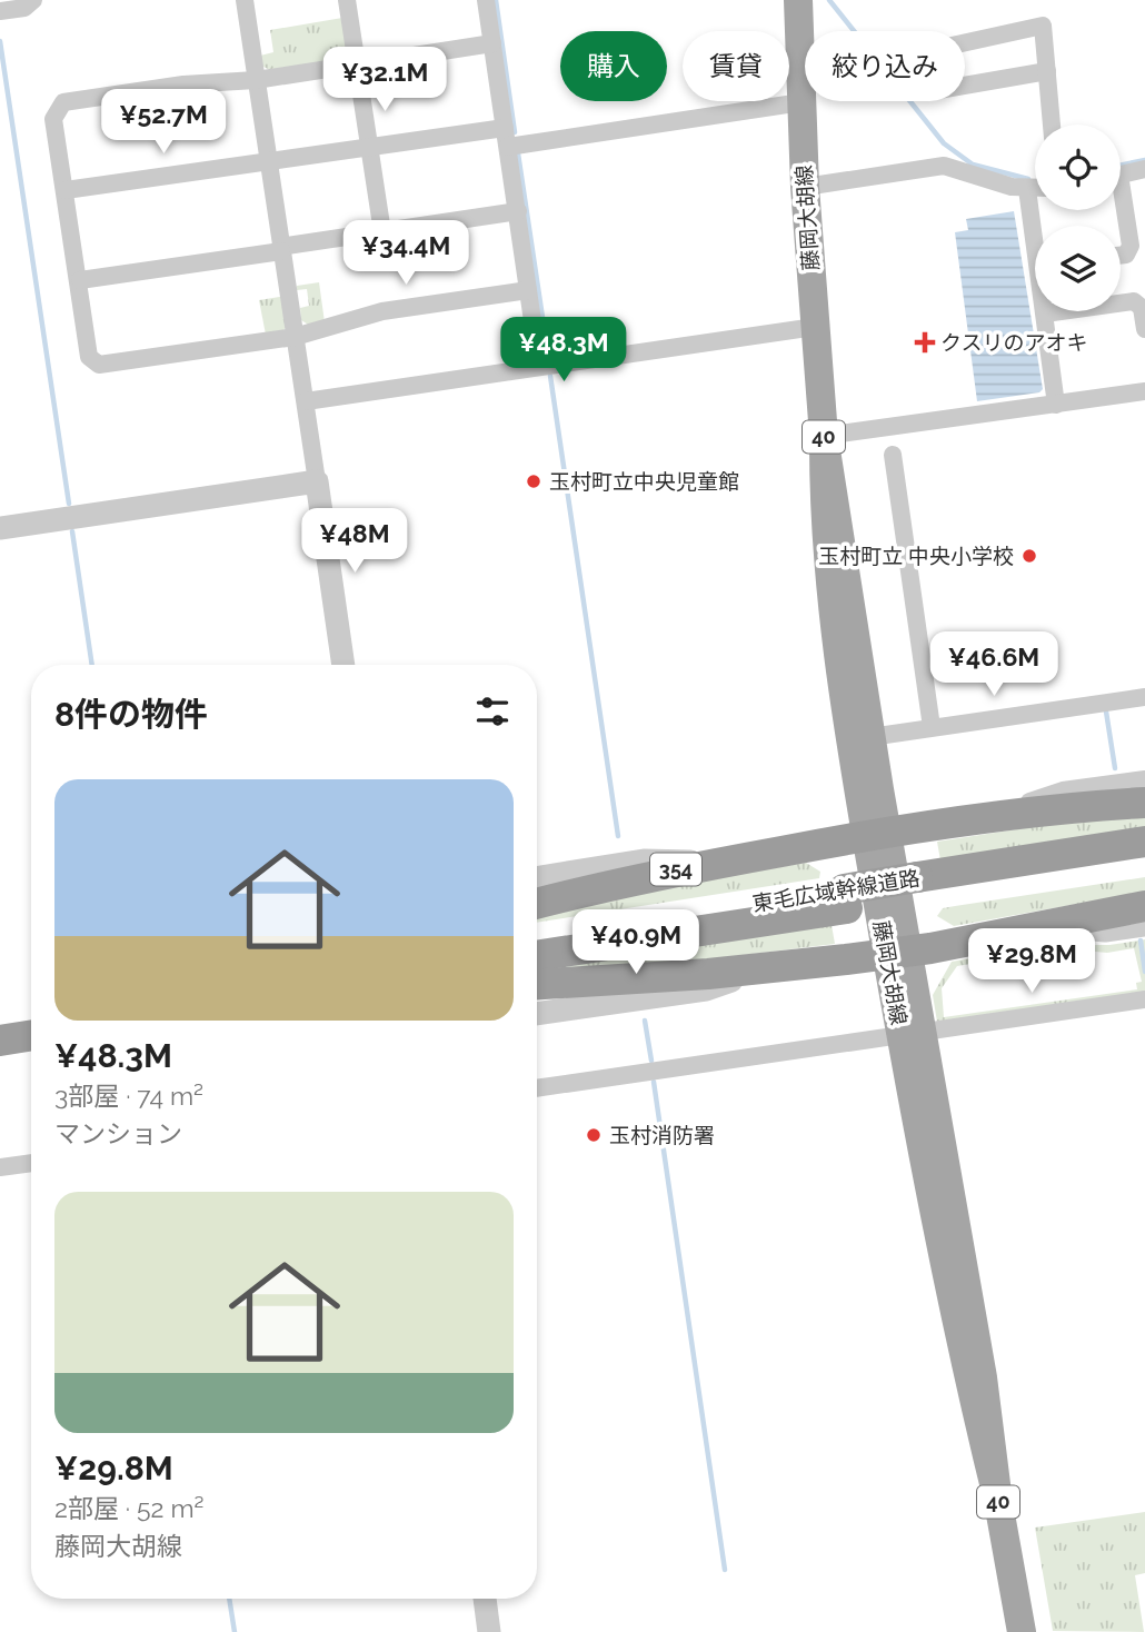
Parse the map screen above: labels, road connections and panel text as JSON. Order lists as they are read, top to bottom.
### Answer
{
  "streets": {
    "highway": ["354", "東毛広域幹線道路"],
    "main road": ["藤岡大胡線", "40"]
  },
  "crossings": [
    ["藤岡大胡線", "354"]
  ],
  "places": {
    "health": ["クスリのアオキ"],
    "other": ["玉村町立中央児童館", "玉村町立 中央小学校", "玉村消防署"]
  },
  "page": {
    "chip": ["購入", "賃貸", "絞り込み"],
    "price": [
      "¥32.1M",
      "¥52.7M",
      "¥34.4M",
      "¥48.3M",
      "¥48M",
      "¥46.6M",
      "¥40.9M",
      "¥29.8M"
    ],
    "heading": "8件の物件",
    "list": [
      {
        "name": "¥48.3M",
        "note": "3部屋 · 74 m² · マンション"
      },
      {
        "name": "¥29.8M",
        "note": "2部屋 · 52 m² · 藤岡大胡線"
      }
    ]
  }
}
